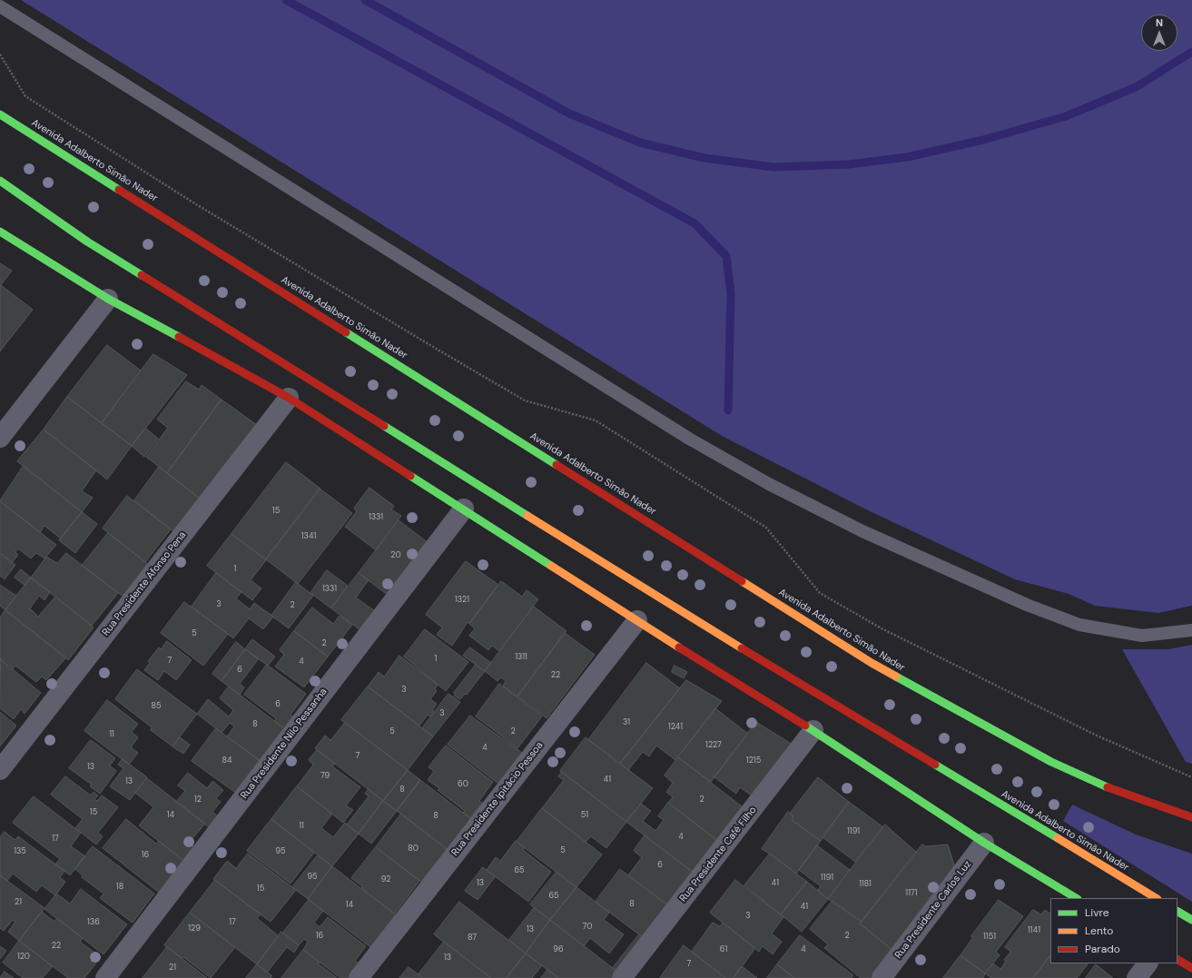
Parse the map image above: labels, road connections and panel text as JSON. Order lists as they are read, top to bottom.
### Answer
{
  "streets": {
    "main road": ["Avenida Adalberto Simão Nader"],
    "street": [
      "Rua Presidente Afonso Pena",
      "Rua Presidente Nilo Pessanha",
      "Rua Presidente Ipitácio Pessoa",
      "Rua Presidente Café Filho",
      "Rua Presidente Carlos Luz"
    ]
  },
  "house_numbers": [
    "15",
    "1331",
    "1341",
    "20",
    "1",
    "1331",
    "1321",
    "3",
    "2",
    "5",
    "2",
    "1311",
    "1",
    "7",
    "4",
    "6",
    "22",
    "3",
    "6",
    "85",
    "3",
    "31",
    "8",
    "1241",
    "5",
    "2",
    "11",
    "1227",
    "4",
    "7",
    "84",
    "1215",
    "13",
    "79",
    "41",
    "13",
    "60",
    "8",
    "12",
    "2",
    "15",
    "14",
    "51",
    "8",
    "11",
    "1191",
    "4",
    "17",
    "80",
    "5",
    "135",
    "95",
    "16",
    "6",
    "65",
    "95",
    "1191",
    "92",
    "13",
    "41",
    "1181",
    "18",
    "15",
    "1171",
    "65",
    "21",
    "8",
    "14",
    "41",
    "3",
    "136",
    "17",
    "70",
    "129",
    "13",
    "1141",
    "16",
    "2",
    "1151",
    "87",
    "22",
    "96",
    "61",
    "4",
    "120",
    "13",
    "7",
    "21"
  ],
  "legend": ["Livre", "Lento", "Parado"],
  "north": "top"
}
